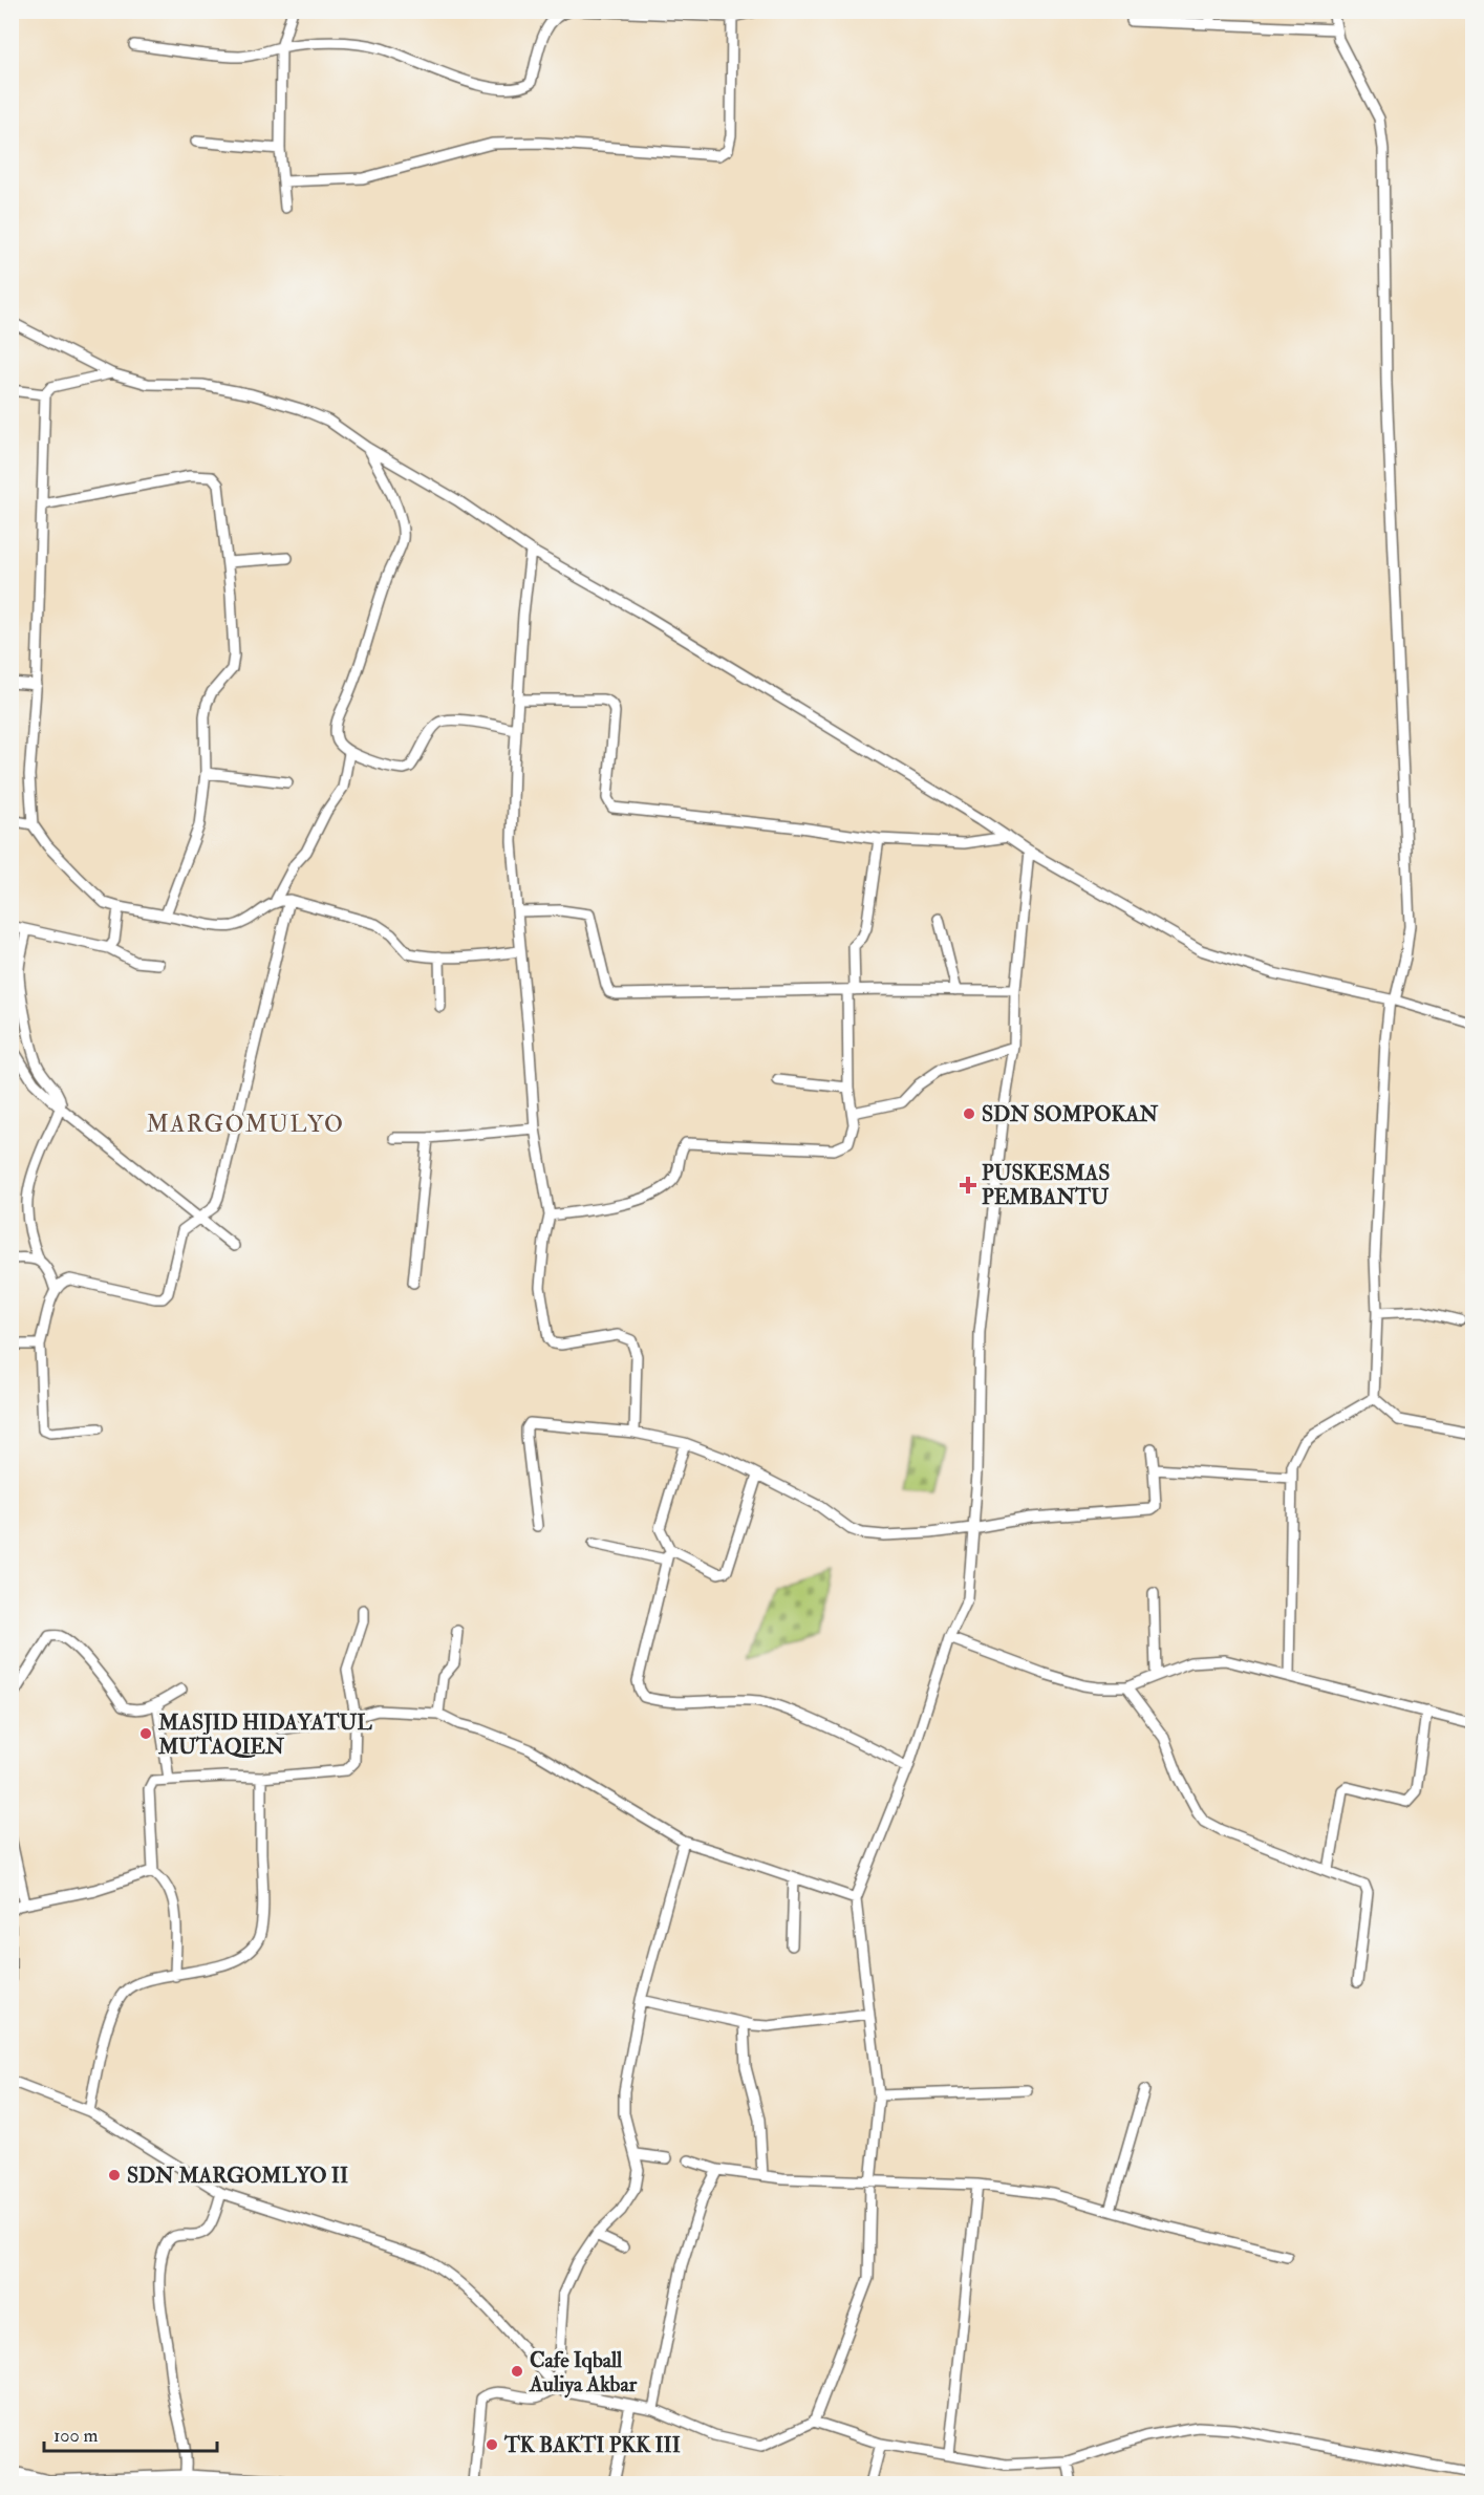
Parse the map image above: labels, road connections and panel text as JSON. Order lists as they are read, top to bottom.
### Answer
{
  "districts": ["MARGOMULYO"],
  "places": {
    "other": [
      "SDN SOMPOKAN",
      "MASJID HIDAYATUL MUTAQIEN",
      "SDN MARGOMLYO II",
      "Cafe Iqball Auliya Akbar",
      "TK BAKTI PKK III"
    ],
    "health": ["PUSKESMAS PEMBANTU"]
  },
  "scale_bar": "100 m"
}
